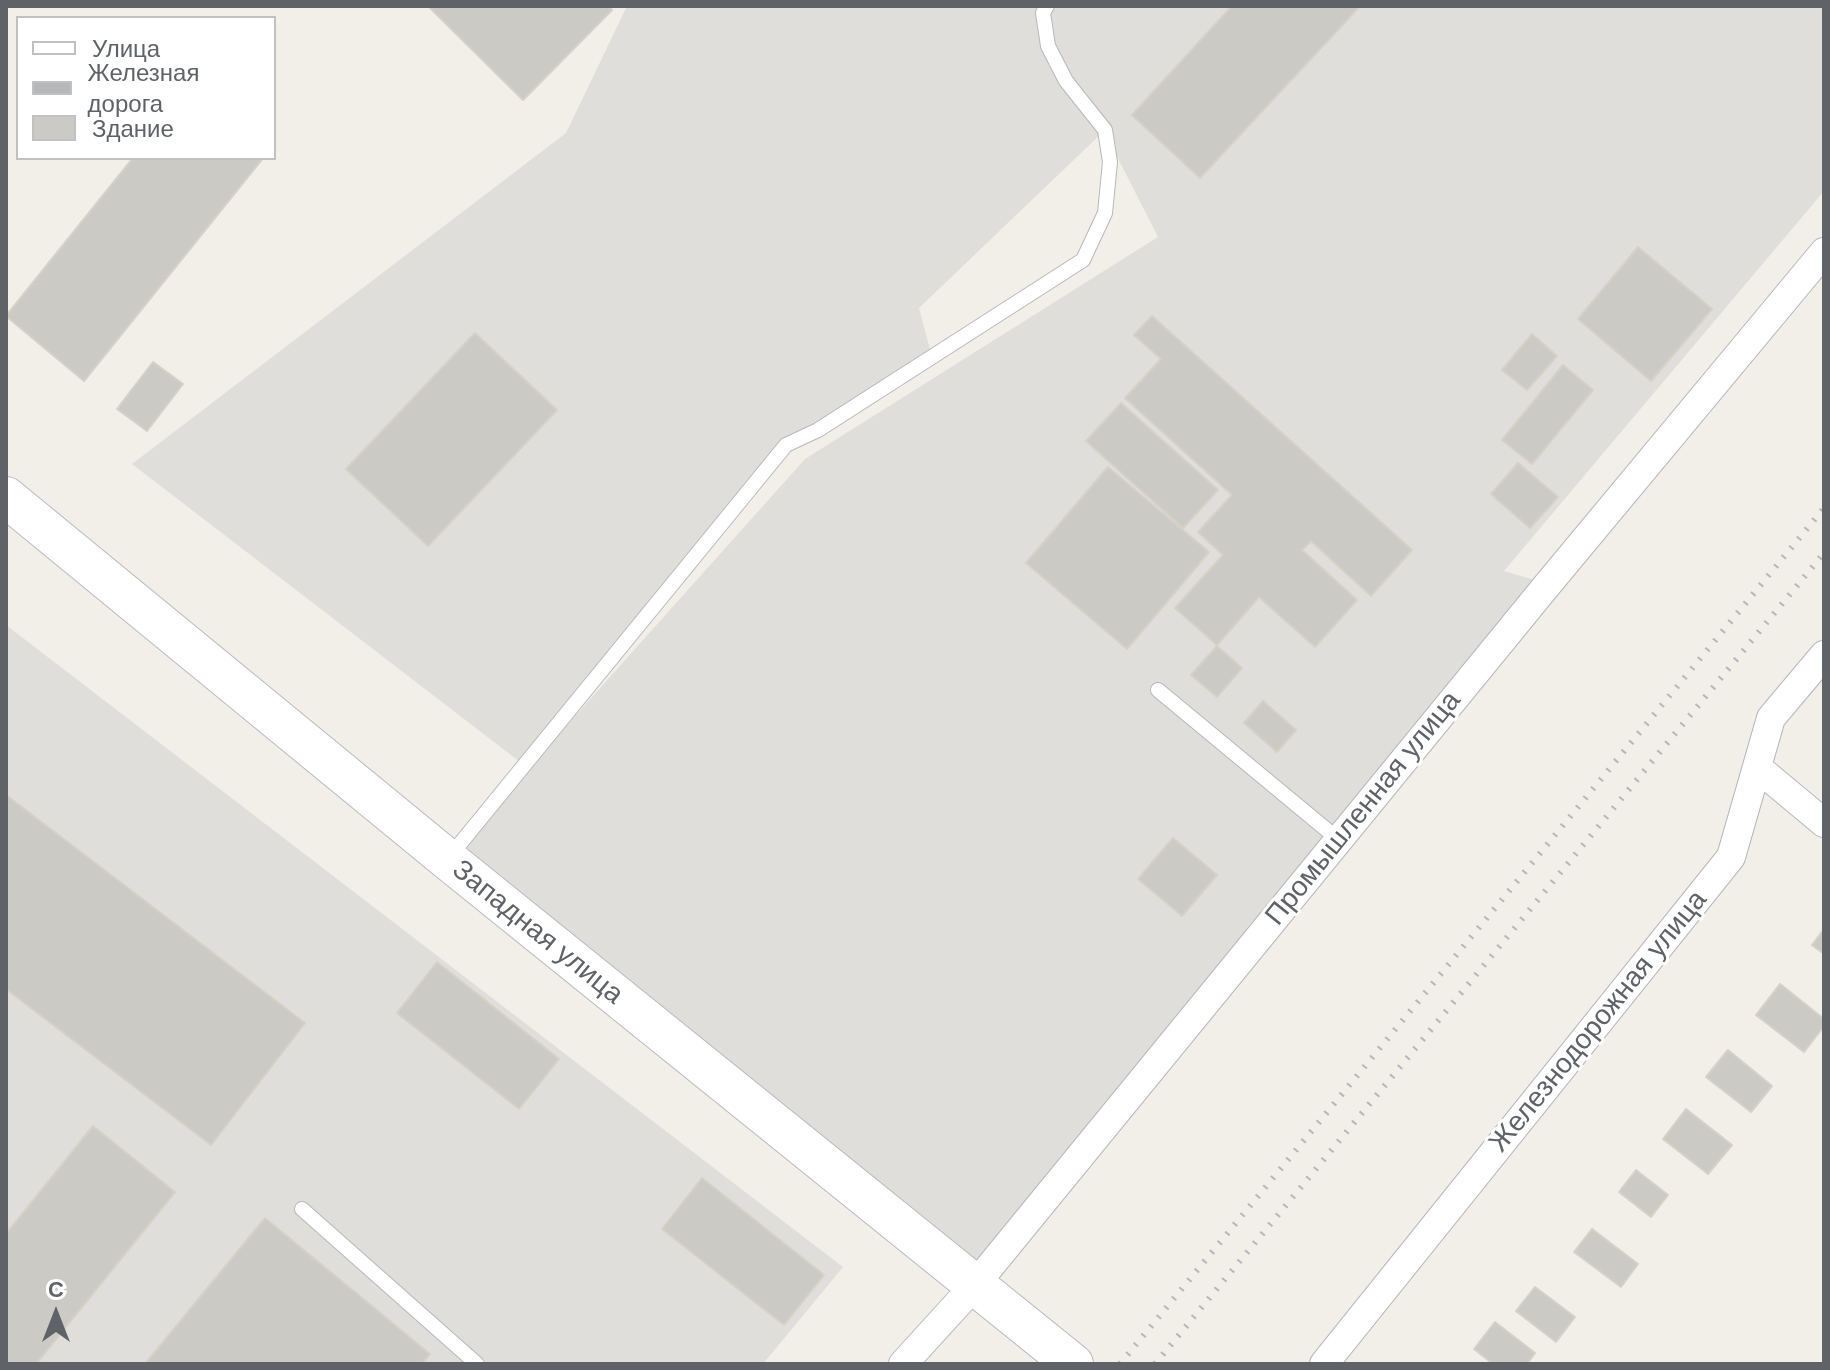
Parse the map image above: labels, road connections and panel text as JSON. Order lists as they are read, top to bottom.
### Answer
{
  "streets": {
    "main road": ["Западная улица"],
    "street": ["Промышленная улица", "Железнодорожная улица"]
  },
  "crossings": [
    ["Промышленная улица", "Западная улица"]
  ],
  "legend": ["Улица", "Железная дорога", "Здание"],
  "north": "top"
}
